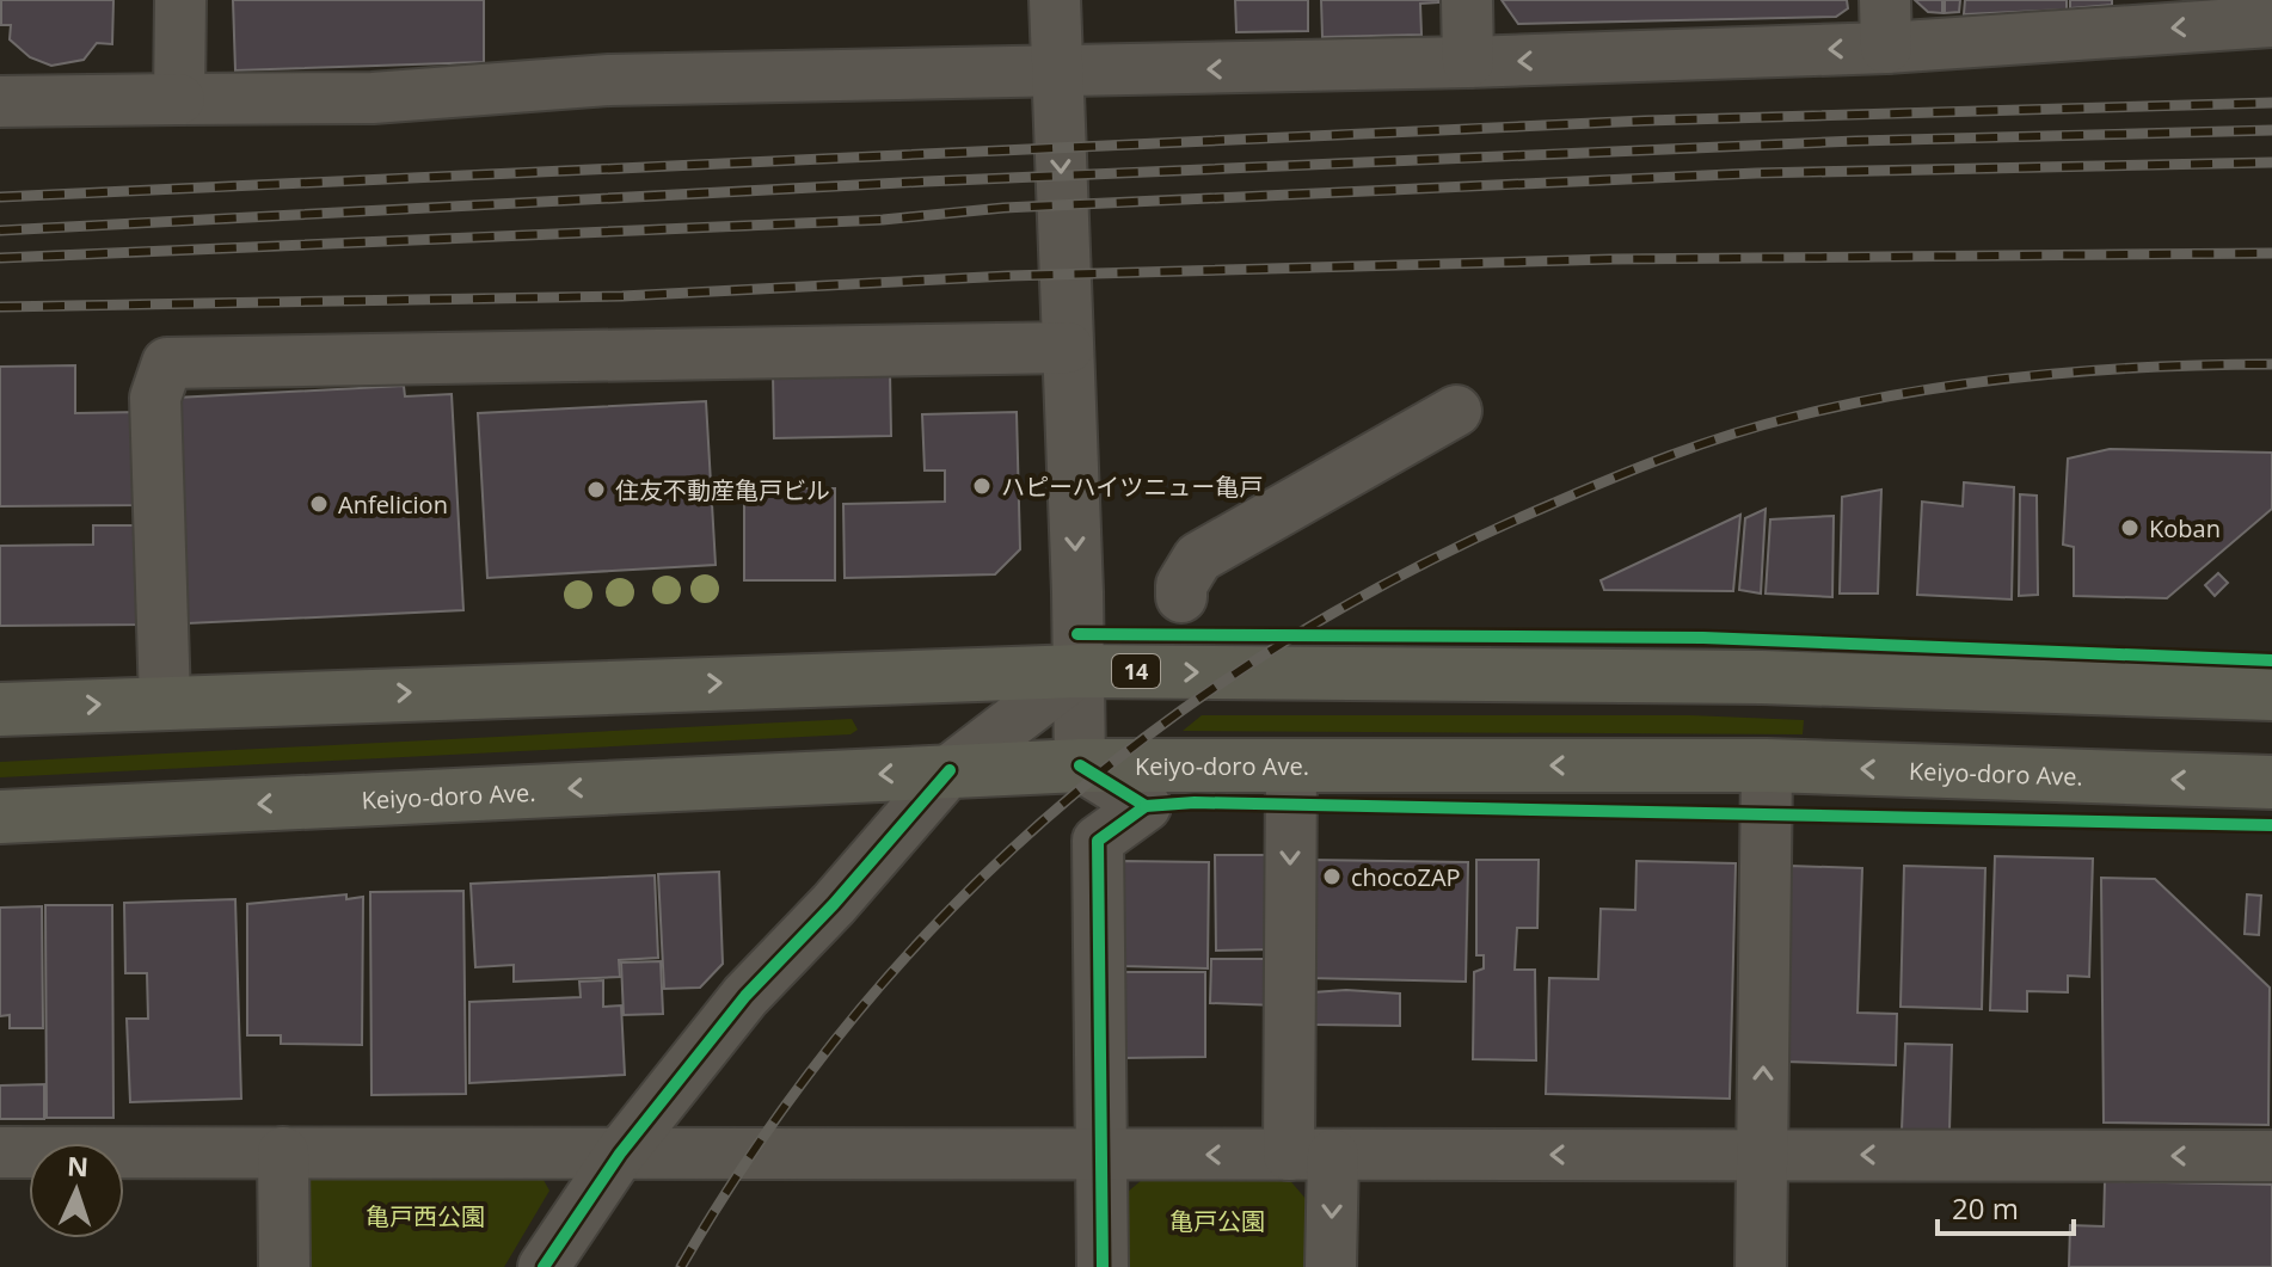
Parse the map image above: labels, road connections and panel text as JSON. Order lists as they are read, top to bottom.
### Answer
{
  "streets": {
    "highway": ["14", "Keiyo-doro Ave."]
  },
  "parks": ["亀戸西公園", "亀戸公園"],
  "places": [
    "ハピーハイツニュー亀戸",
    "住友不動産亀戸ビル",
    "Anfelicion",
    "Koban",
    "chocoZAP"
  ],
  "scale_bar": "20 m",
  "north": "top"
}
